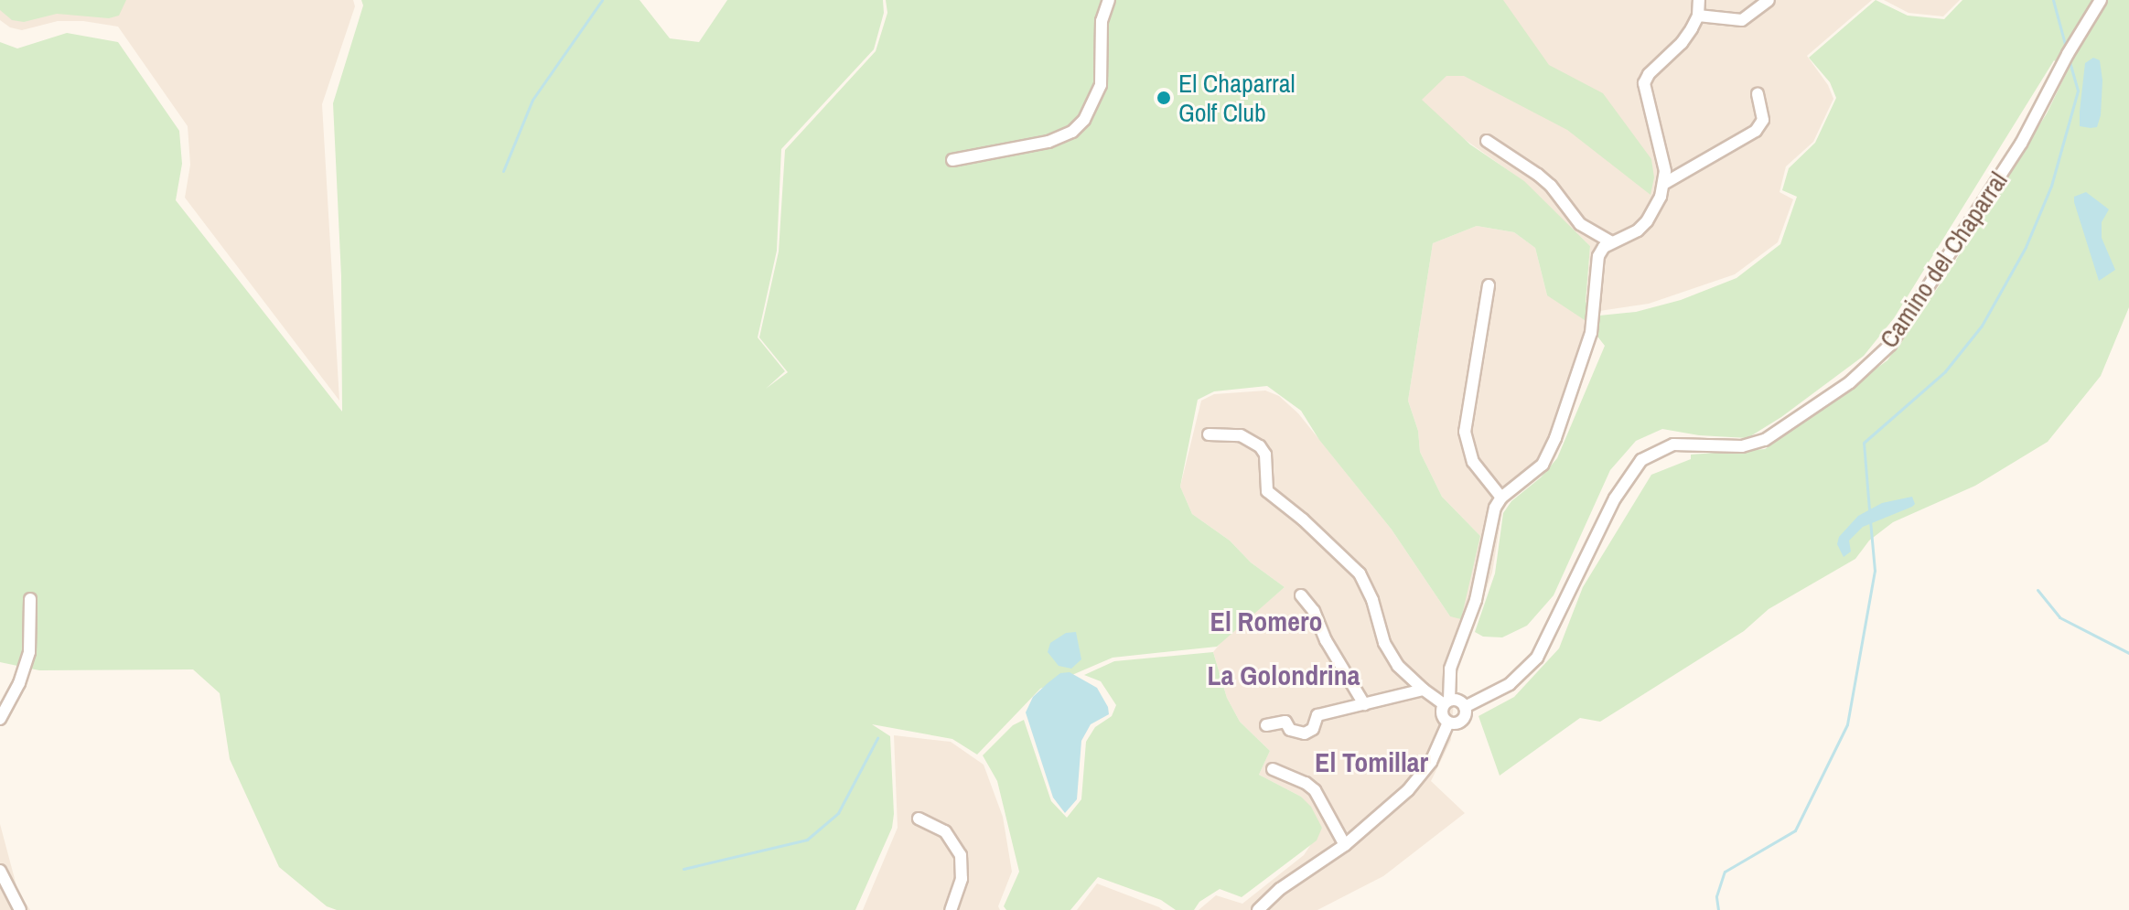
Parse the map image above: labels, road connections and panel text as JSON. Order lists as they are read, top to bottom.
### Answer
{
  "streets": {
    "street": ["Camino del Chaparral"]
  },
  "districts": ["El Romero", "La Golondrina", "El Tomillar"],
  "places": ["El Chaparral Golf Club"]
}
